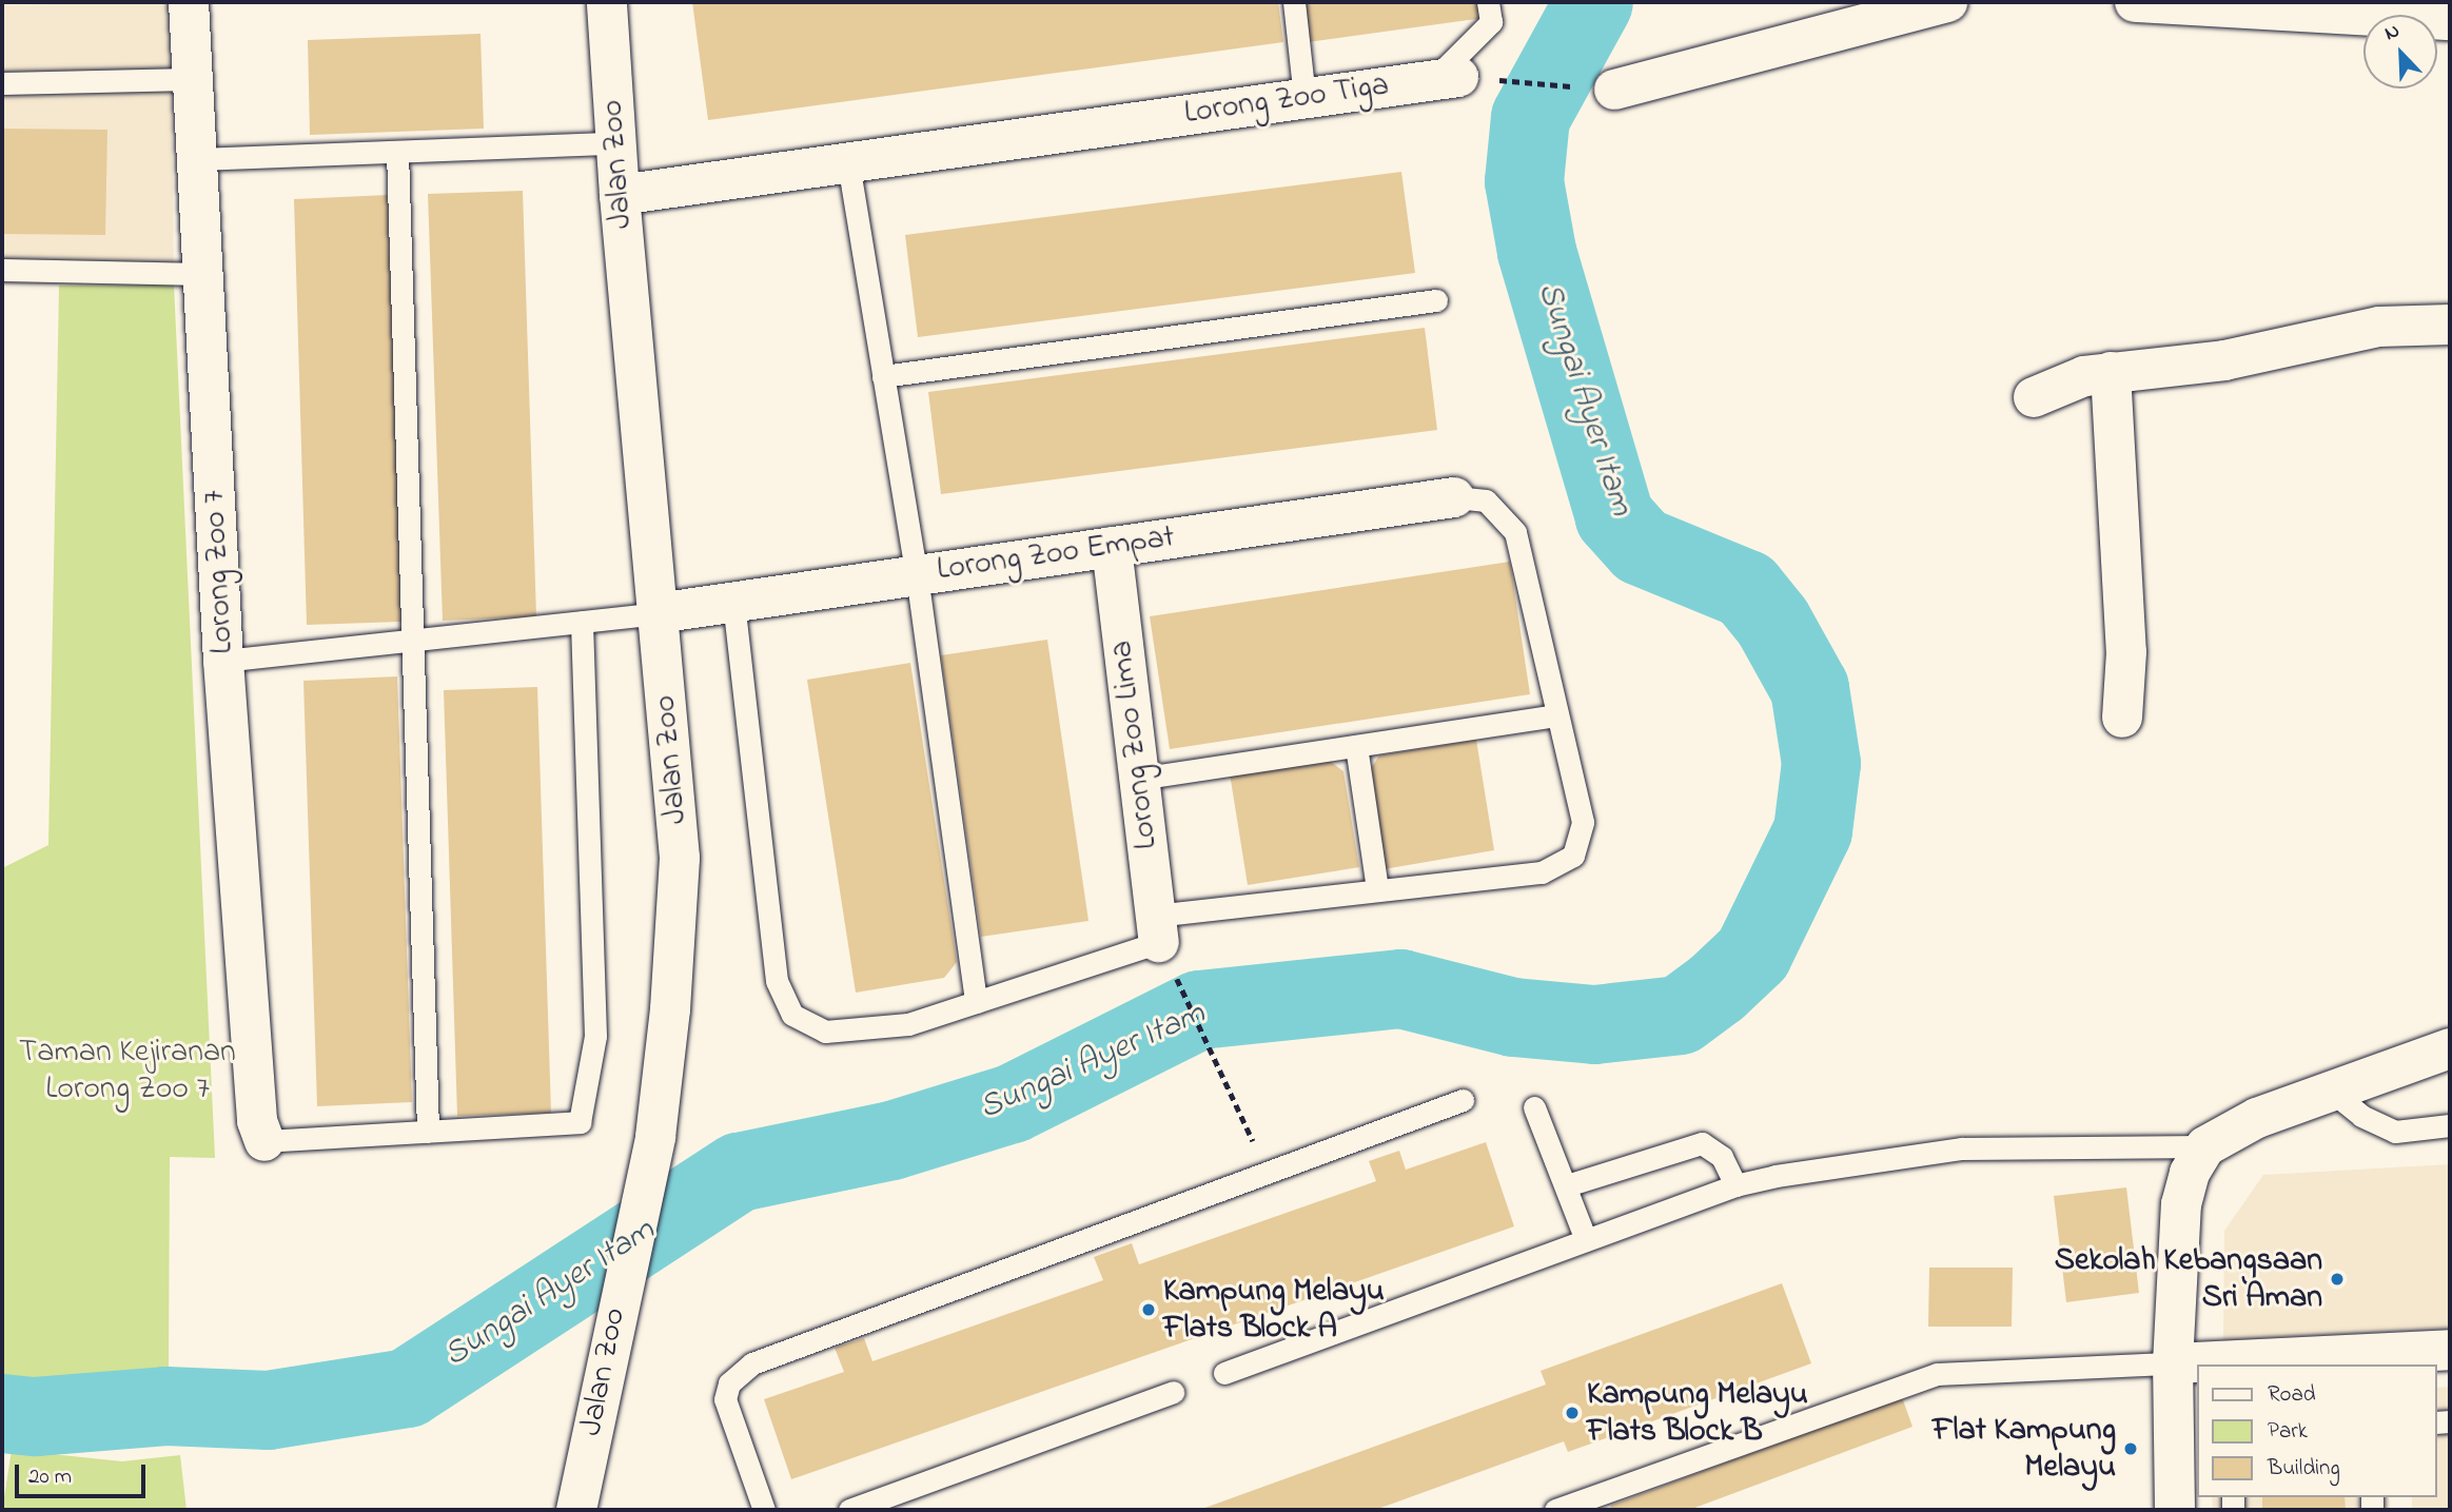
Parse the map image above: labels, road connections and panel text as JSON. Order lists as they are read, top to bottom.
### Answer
{
  "streets": {
    "street": [
      "Lorong Zoo Tiga",
      "Jalan Zoo",
      "Lorong Zoo Empat",
      "Lorong Zoo 7",
      "Lorong Zoo Lima"
    ]
  },
  "crossings": [
    ["Lorong Zoo Tiga", "Jalan Zoo"],
    ["Jalan Zoo", "Lorong Zoo Empat"],
    ["Lorong Zoo Empat", "Lorong Zoo Lima"]
  ],
  "water": ["Sungai Ayer Itam"],
  "parks": ["Taman Kejiranan Lorong Zoo 7"],
  "places": [
    "Sekolah Kebangsaan Sri Aman",
    "Kampung Melayu Flats Block A",
    "Kampung Melayu Flats Block B",
    "Flat Kampung Melayu"
  ],
  "legend": ["Road", "Park", "Building"],
  "scale_bar": "20 m",
  "north": "top left"
}
